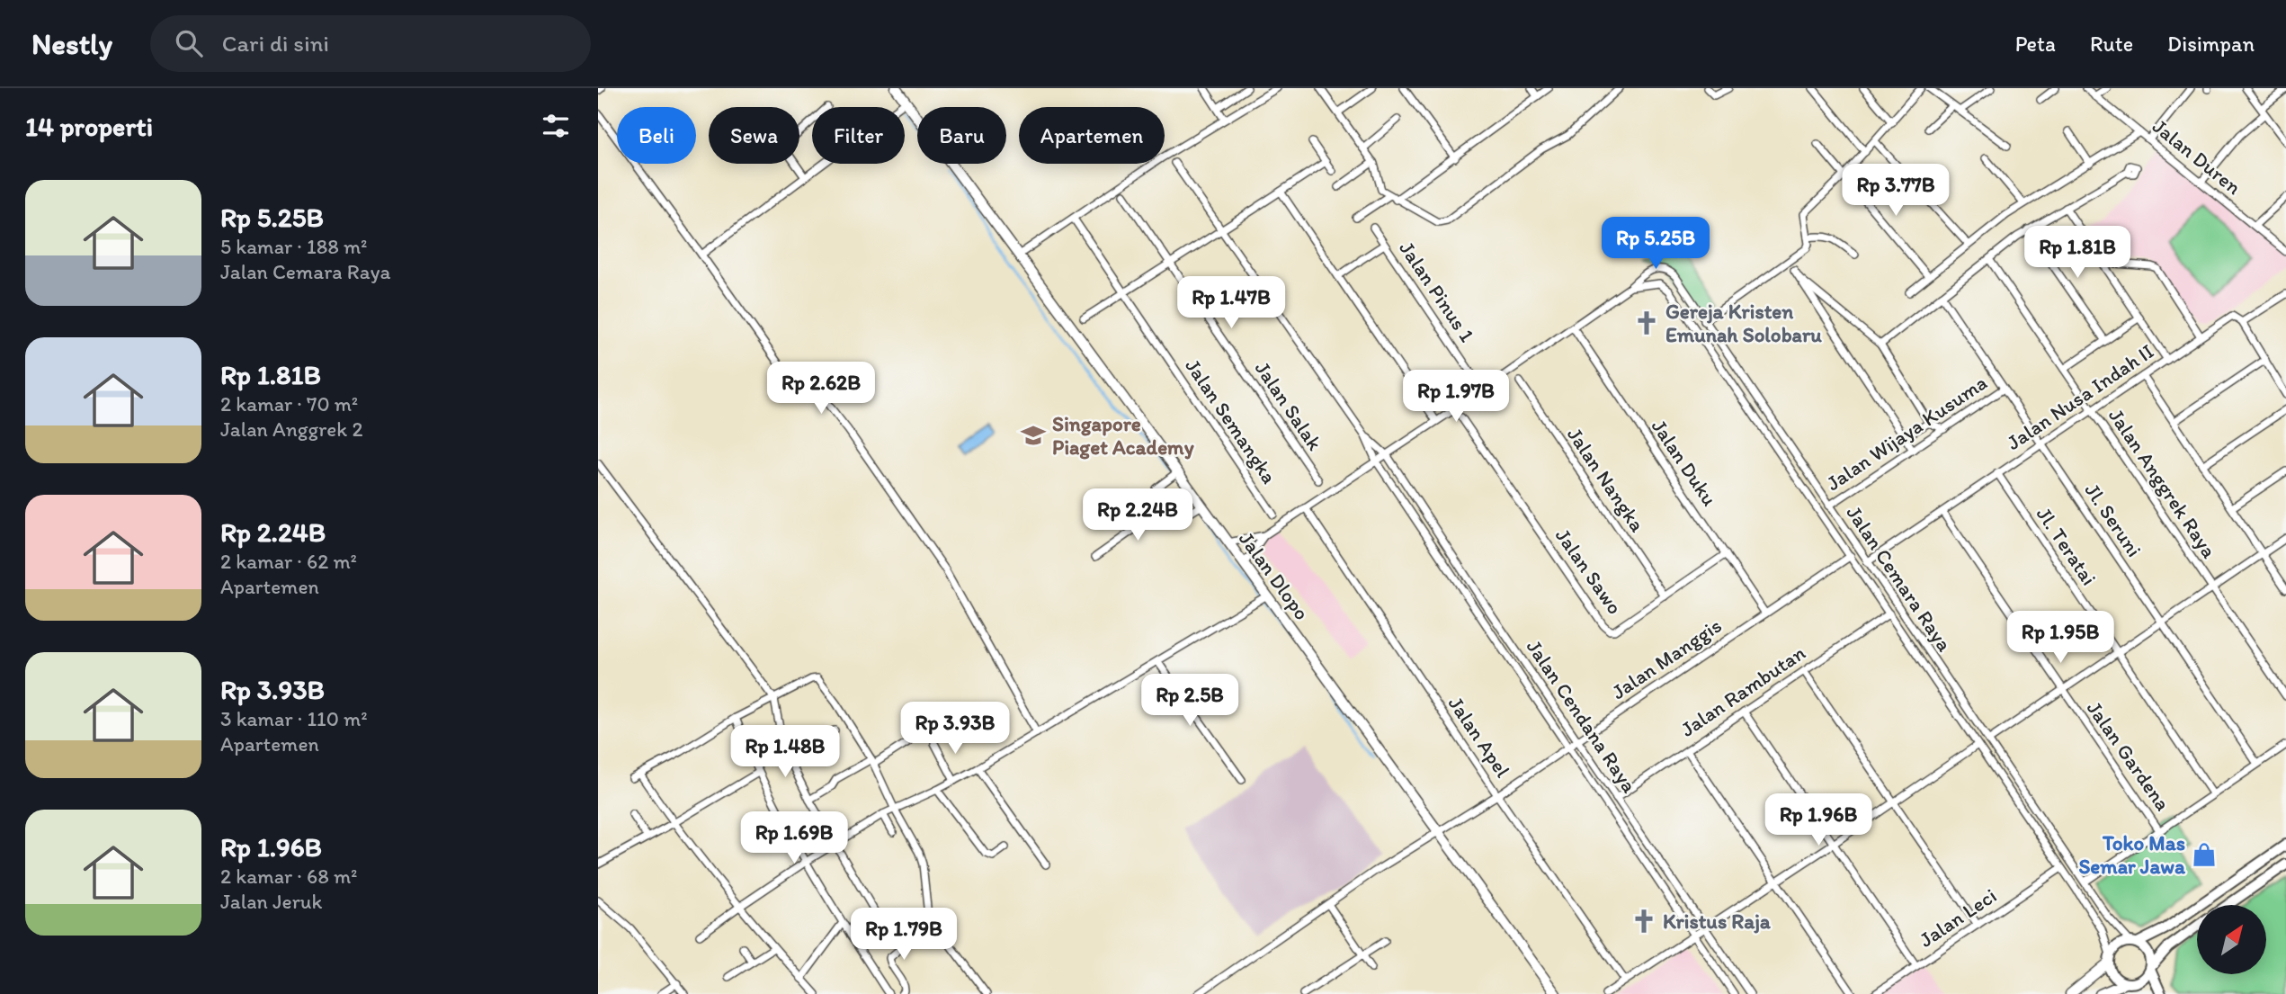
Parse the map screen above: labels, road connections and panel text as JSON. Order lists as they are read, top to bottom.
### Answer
{
  "streets": {
    "street": [
      "Jalan Duren",
      "Jalan Pinus 1",
      "Jalan Nusa Indah II",
      "Jalan Salak",
      "Jalan Semangka",
      "Jalan Wijaya Kusuma",
      "Jalan Duku",
      "Jalan Nangka",
      "Jalan Anggrek Raya",
      "Jl. Seruni",
      "Jl. Teratai",
      "Jalan Sawo",
      "Jalan Dlopo",
      "Jalan Cemara Raya",
      "Jalan Manggis",
      "Jalan Rambutan",
      "Jalan Cendana Raya",
      "Jalan Apel",
      "Jalan Gardena",
      "Jalan Leci"
    ]
  },
  "crossings": [
    ["Jalan Pinus 1", "Jalan Cemara Raya"],
    ["Jalan Nusa Indah II", "Jalan Anggrek Raya"],
    ["Jalan Nusa Indah II", "Jl. Seruni"],
    ["Jalan Nusa Indah II", "Jl. Teratai"],
    ["Jalan Nusa Indah II", "Jalan Cemara Raya"],
    ["Jalan Nusa Indah II", "Jalan Gardena"],
    ["Jalan Wijaya Kusuma", "Jl. Seruni"],
    ["Jalan Wijaya Kusuma", "Jalan Cemara Raya"],
    ["Jalan Duku", "Jalan Sawo"],
    ["Jalan Duku", "Jalan Manggis"],
    ["Jalan Nangka", "Jalan Sawo"],
    ["Jalan Dlopo", "Jalan Manggis"],
    ["Jalan Cemara Raya", "Jalan Manggis"],
    ["Jalan Cemara Raya", "Jalan Rambutan"],
    ["Jalan Cemara Raya", "Jalan Cendana Raya"],
    ["Jalan Manggis", "Jalan Cendana Raya"],
    ["Jalan Manggis", "Jalan Apel"],
    ["Jalan Rambutan", "Jalan Cendana Raya"]
  ],
  "places": {
    "church": ["Gereja Kristen Emunah Solobaru", "Kristus Raja"],
    "school or university": ["Singapore Piaget Academy"],
    "shop": ["Toko Mas Semar Jawa"]
  },
  "north": "top right",
  "page": {
    "header": "Nestly",
    "search": "Cari di sini",
    "nav": ["Peta", "Rute", "Disimpan"],
    "heading": "14 properti",
    "chip": [
      "Beli",
      "Sewa",
      "Filter",
      "Baru",
      "Apartemen"
    ],
    "list": [
      {
        "name": "Rp 5.25B",
        "note": "5 kamar · 188 m² · Jalan Cemara Raya"
      },
      {
        "name": "Rp 1.81B",
        "note": "2 kamar · 70 m² · Jalan Anggrek 2"
      },
      {
        "name": "Rp 2.24B",
        "note": "2 kamar · 62 m² · Apartemen"
      },
      {
        "name": "Rp 3.93B",
        "note": "3 kamar · 110 m² · Apartemen"
      },
      {
        "name": "Rp 1.96B",
        "note": "2 kamar · 68 m² · Jalan Jeruk"
      }
    ],
    "price": [
      "Rp 3.77B",
      "Rp 5.25B",
      "Rp 1.81B",
      "Rp 1.47B",
      "Rp 2.62B",
      "Rp 1.97B",
      "Rp 2.24B",
      "Rp 1.95B",
      "Rp 2.5B",
      "Rp 3.93B",
      "Rp 1.48B",
      "Rp 1.96B",
      "Rp 1.69B",
      "Rp 1.79B"
    ]
  }
}
